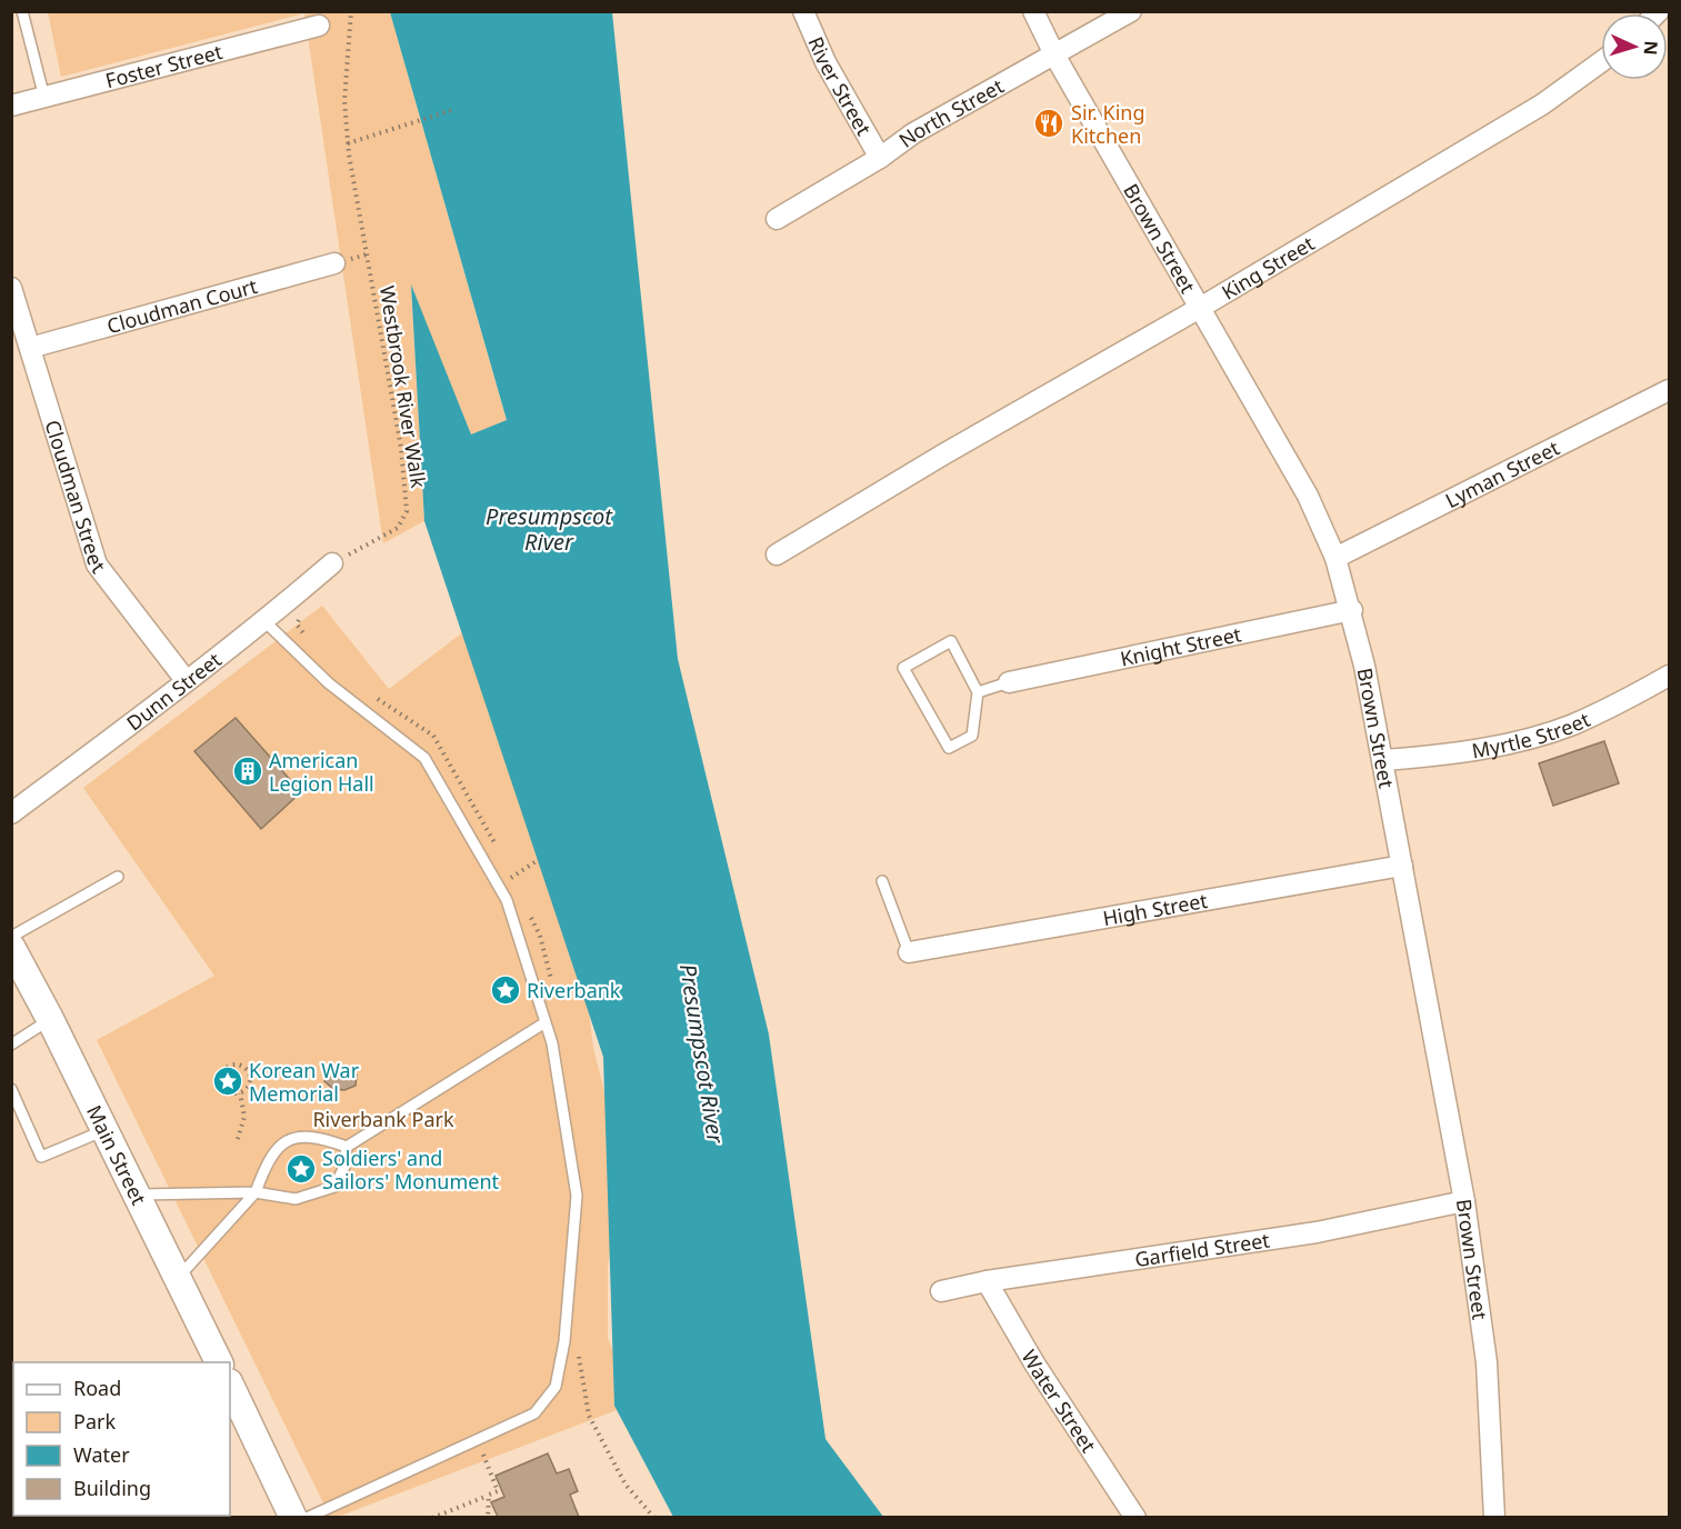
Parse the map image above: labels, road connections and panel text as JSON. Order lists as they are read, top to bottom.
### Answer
{
  "streets": {
    "main road": ["Main Street"],
    "street": [
      "Foster Street",
      "River Street",
      "North Street",
      "Brown Street",
      "King Street",
      "Cloudman Court",
      "Lyman Street",
      "Cloudman Street",
      "Knight Street",
      "Dunn Street",
      "Myrtle Street",
      "High Street",
      "Garfield Street",
      "Water Street"
    ],
    "path": ["Westbrook River Walk"]
  },
  "crossings": [
    ["River Street", "North Street"],
    ["North Street", "Brown Street"],
    ["Brown Street", "King Street"],
    ["Brown Street", "Lyman Street"],
    ["Brown Street", "Knight Street"],
    ["Brown Street", "Myrtle Street"],
    ["Brown Street", "High Street"],
    ["Brown Street", "Garfield Street"],
    ["Cloudman Court", "Cloudman Street"],
    ["Westbrook River Walk", "Dunn Street"],
    ["Cloudman Street", "Dunn Street"],
    ["Garfield Street", "Water Street"]
  ],
  "water": ["Presumpscot River"],
  "parks": ["Riverbank Park"],
  "places": {
    "restaurant": ["Sir. King Kitchen"],
    "building": ["American Legion Hall"],
    "place": ["Riverbank", "Korean War Memorial", "Soldiers' and Sailors' Monument"]
  },
  "legend": [
    "Road",
    "Park",
    "Water",
    "Building"
  ],
  "north": "right"
}
